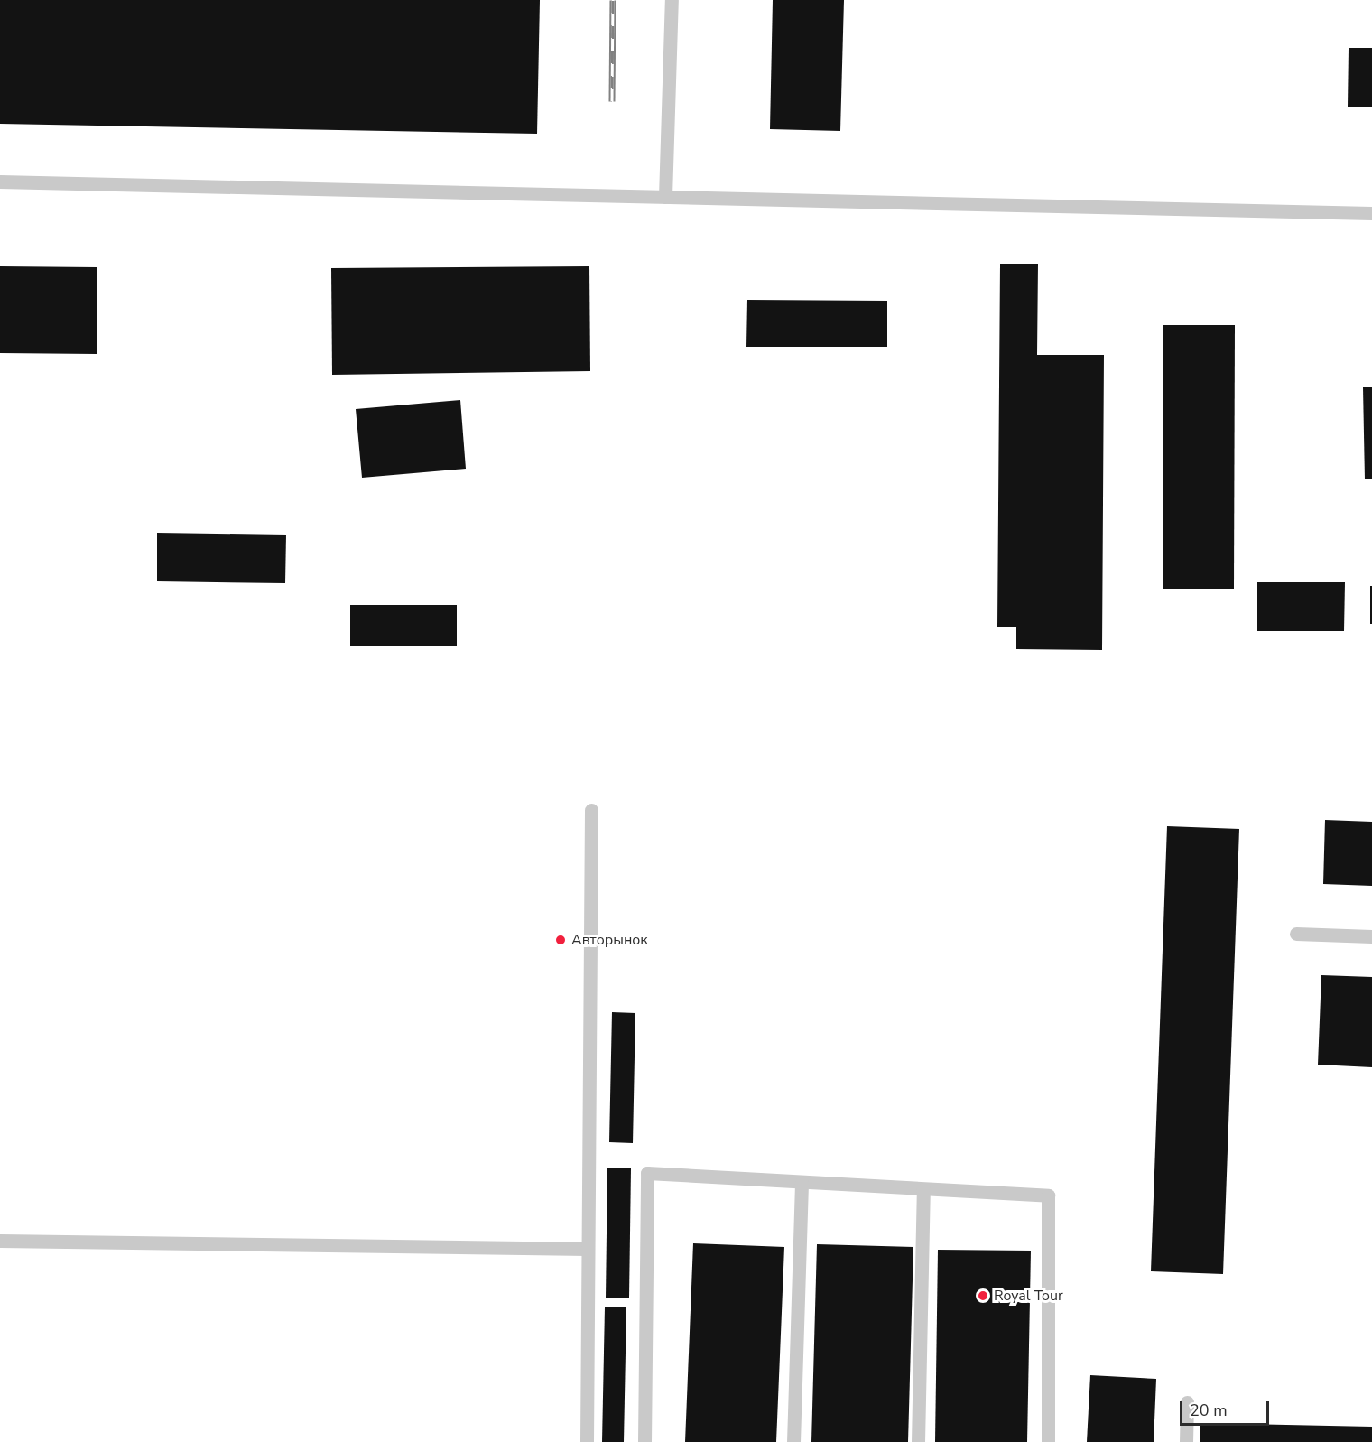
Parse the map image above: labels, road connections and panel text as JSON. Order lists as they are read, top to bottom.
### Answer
{
  "places": ["Авторынок", "Royal Tour"],
  "scale_bar": "20 m"
}
